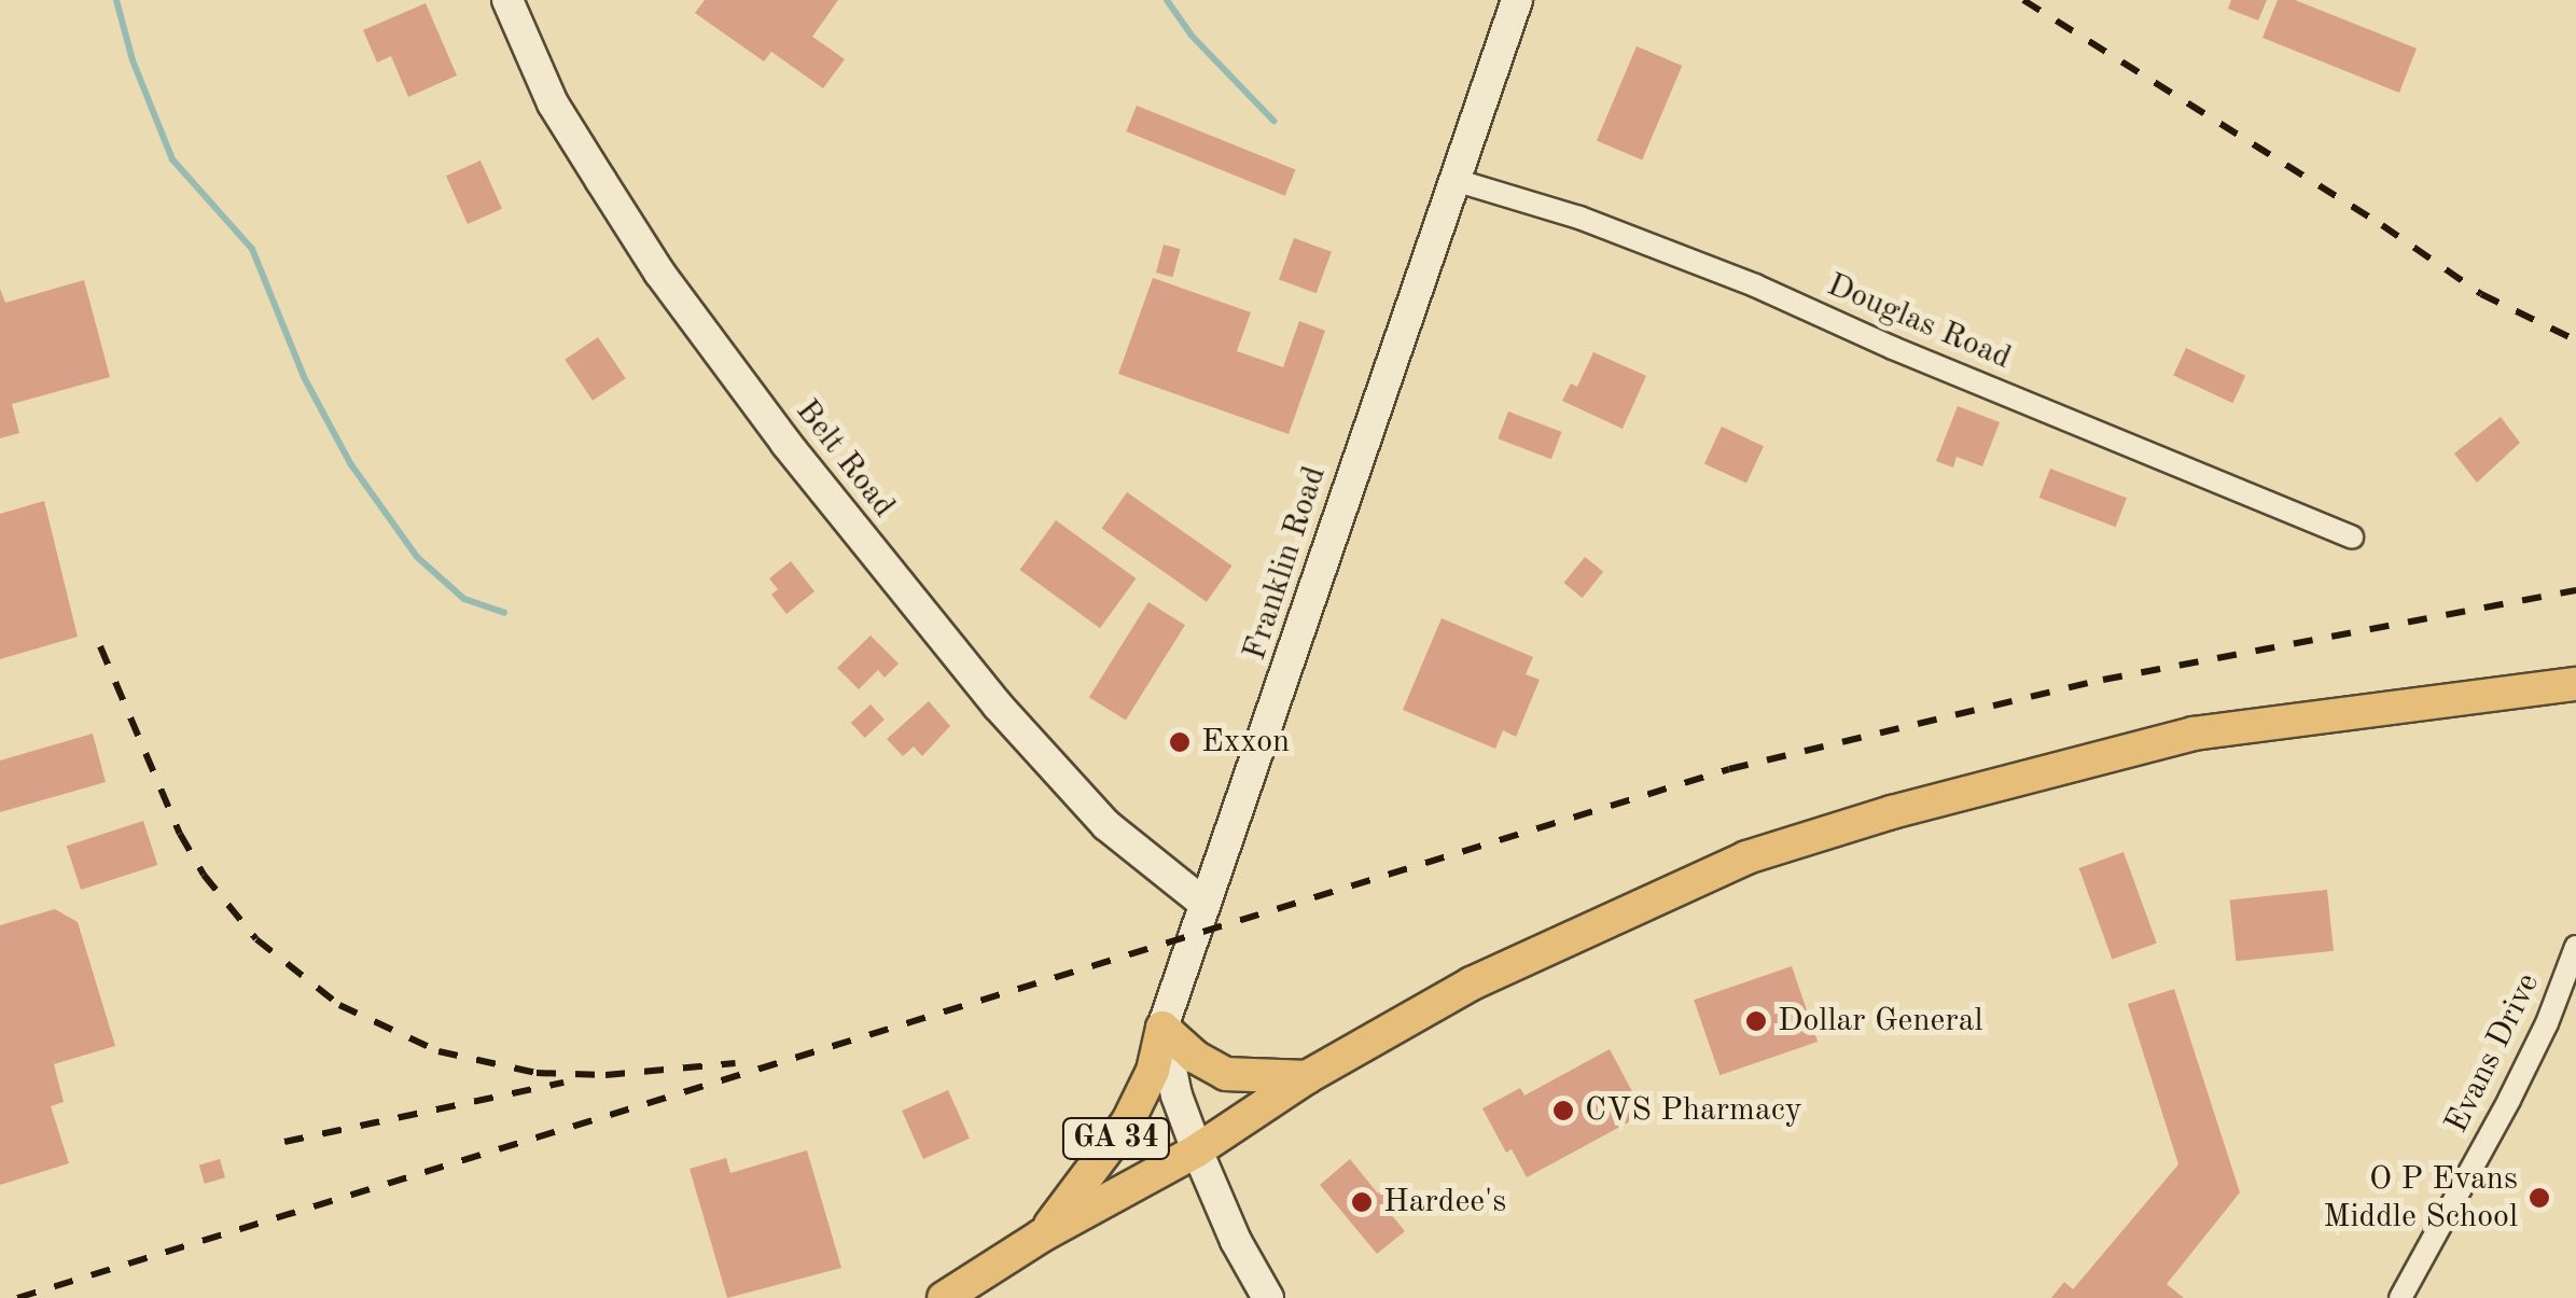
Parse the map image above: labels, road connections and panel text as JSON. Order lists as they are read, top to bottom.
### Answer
{
  "streets": {
    "main road": ["GA 34"],
    "street": [
      "Douglas Road",
      "Belt Road",
      "Franklin Road",
      "Evans Drive"
    ]
  },
  "crossings": [
    ["Douglas Road", "Franklin Road"],
    ["Belt Road", "Franklin Road"],
    ["Franklin Road", "GA 34"]
  ],
  "places": [
    "Exxon",
    "Dollar General",
    "CVS Pharmacy",
    "O P Evans Middle School",
    "Hardee's"
  ]
}
